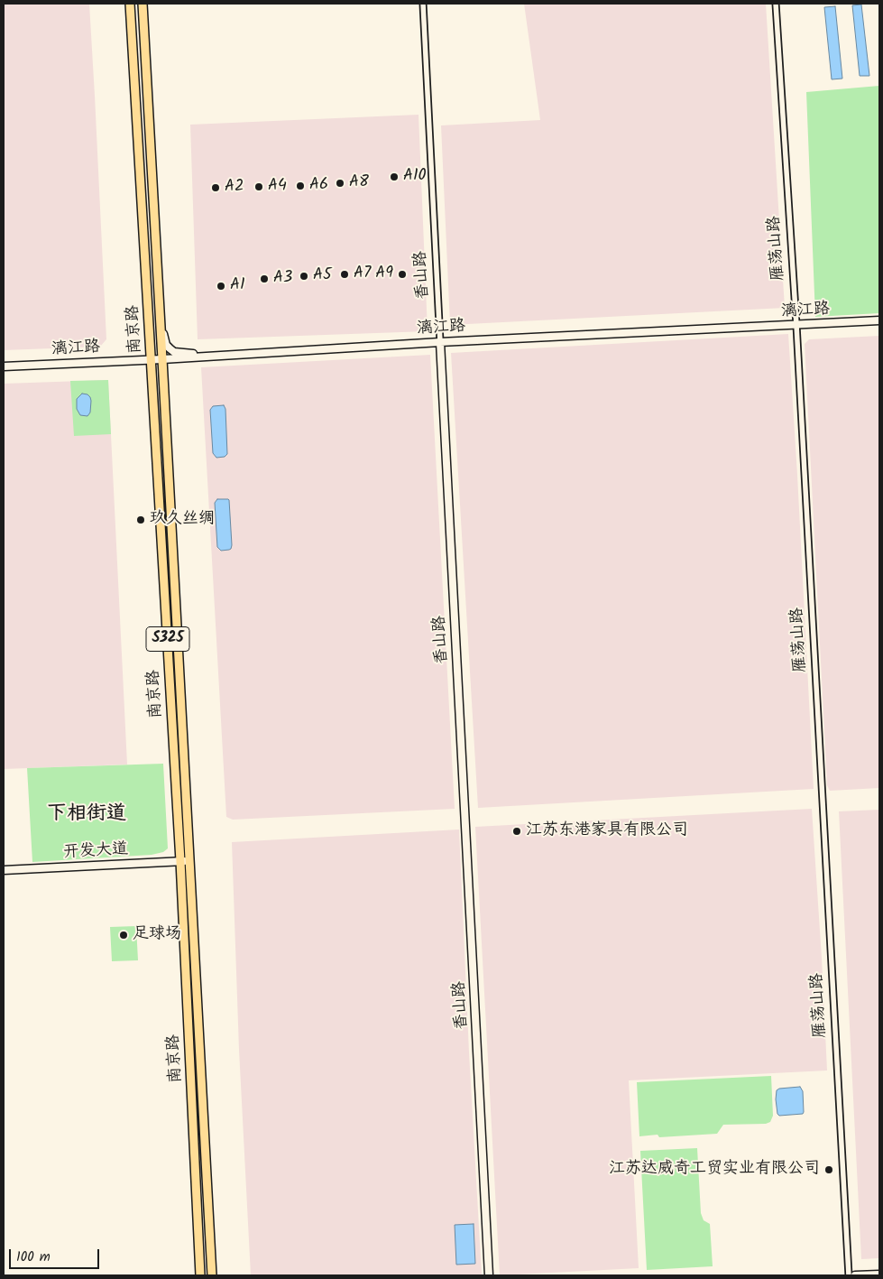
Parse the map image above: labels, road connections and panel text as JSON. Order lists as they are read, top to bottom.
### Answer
{
  "streets": {
    "main road": ["南京路", "S325"],
    "street": [
      "雁荡山路",
      "香山路",
      "漓江路",
      "开发大道"
    ]
  },
  "crossings": [
    ["雁荡山路", "漓江路"],
    ["香山路", "漓江路"],
    ["漓江路", "南京路"],
    ["南京路", "开发大道"]
  ],
  "districts": ["下相街道"],
  "places": [
    "A10",
    "A8",
    "A6",
    "A4",
    "A2",
    "A7",
    "A9",
    "A5",
    "A3",
    "A1",
    "玖久丝绸",
    "江苏东港家具有限公司",
    "足球场",
    "江苏达威奇工贸实业有限公司"
  ],
  "scale_bar": "100 m"
}
